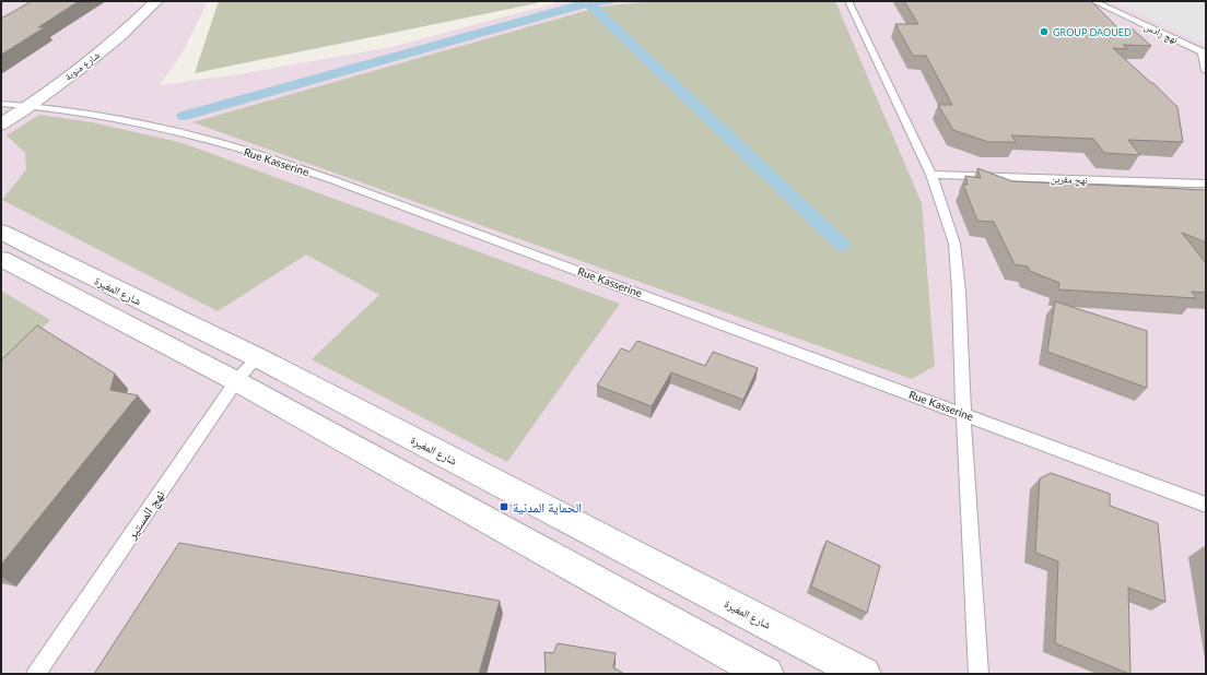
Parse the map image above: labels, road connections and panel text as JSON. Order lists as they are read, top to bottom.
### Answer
{
  "streets": {
    "street": ["شارع منوبة", "شارع المغيرة"],
    "lane": [
      "نهج رادس",
      "Rue Kasserine",
      "نهج مقرين",
      "نهج المستير"
    ]
  },
  "crossings": [
    ["شارع منوبة", "Rue Kasserine"],
    ["شارع المغيرة", "نهج المستير"]
  ],
  "places": {
    "other": ["GROUP DAOUED"],
    "transit": ["الحماية المدنية"]
  }
}
